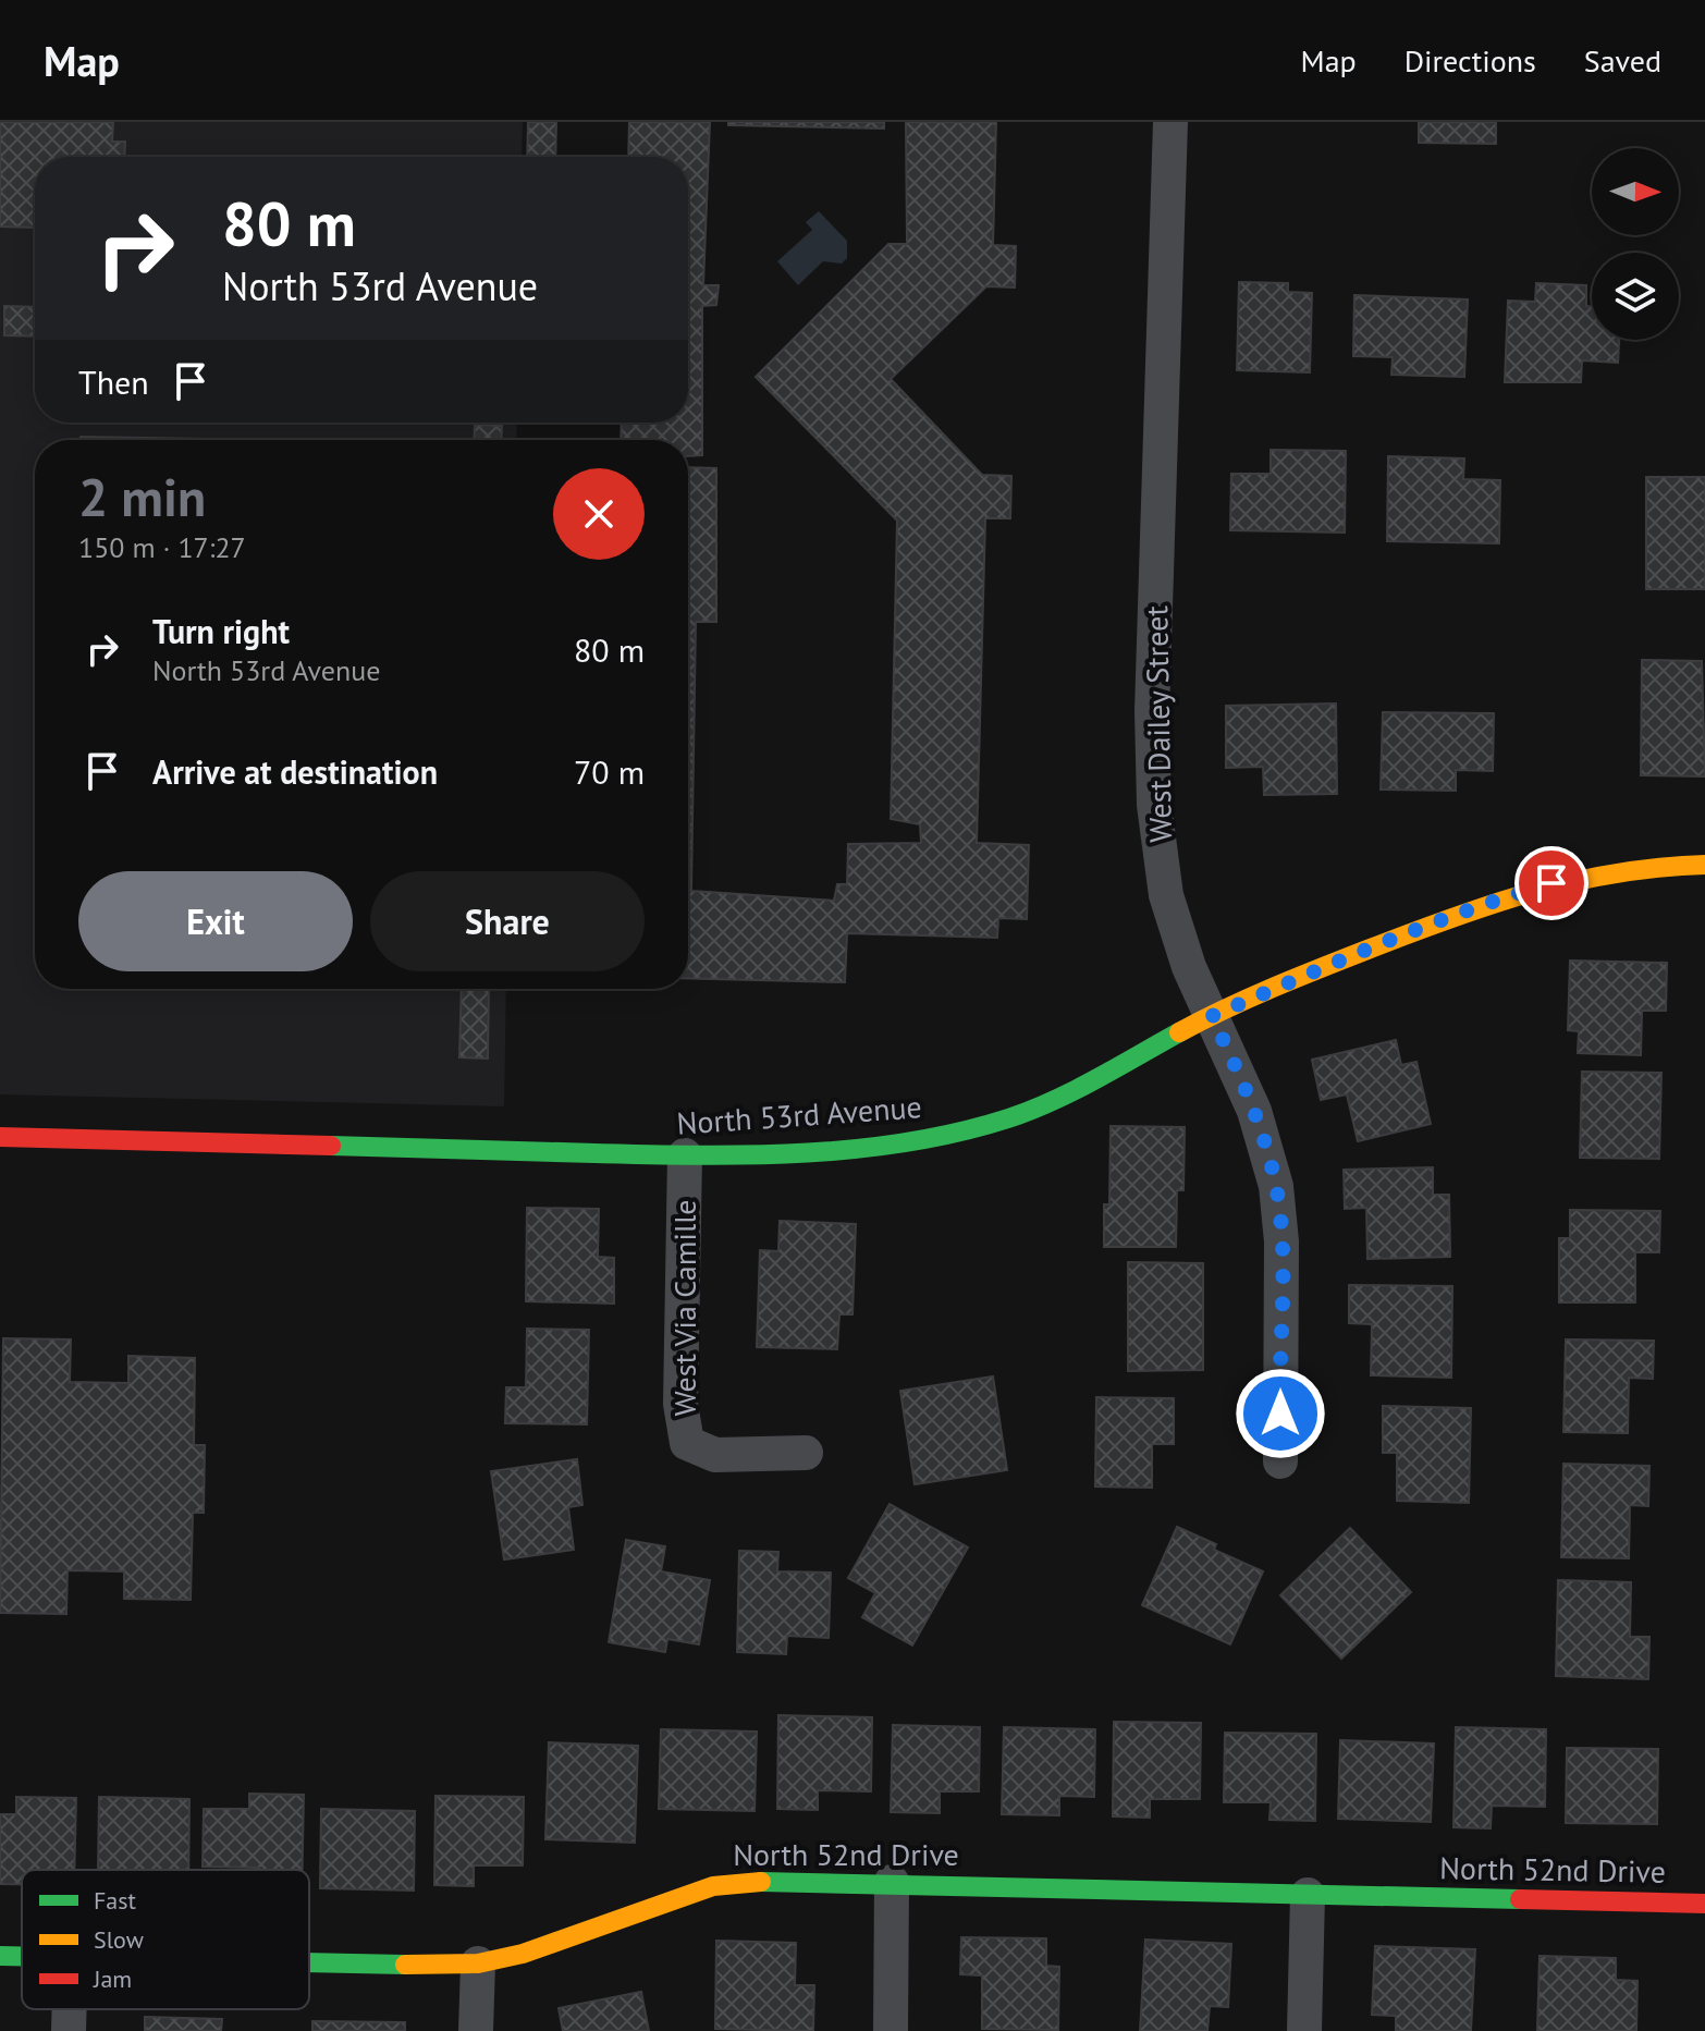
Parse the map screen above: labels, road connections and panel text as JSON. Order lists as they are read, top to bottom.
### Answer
{
  "streets": {
    "street": [
      "West Dailey Street",
      "North 53rd Avenue",
      "West Via Camille",
      "North 52nd Drive"
    ]
  },
  "crossings": [
    ["West Dailey Street", "North 53rd Avenue"],
    ["North 53rd Avenue", "West Via Camille"]
  ],
  "legend": ["Fast", "Slow", "Jam"],
  "north": "right",
  "page": {
    "header": "Map",
    "nav": ["Map", "Directions", "Saved"],
    "turn": ["80 m", "North 53rd Avenue"],
    "then": "Then",
    "heading": ["2 min", "150 m · 17:27"],
    "list": [
      {
        "name": "Turn right",
        "note": "North 53rd Avenue",
        "value": "80 m"
      },
      {
        "name": "Arrive at destination",
        "value": "70 m"
      }
    ],
    "buttons": ["Exit", "Share"]
  }
}
